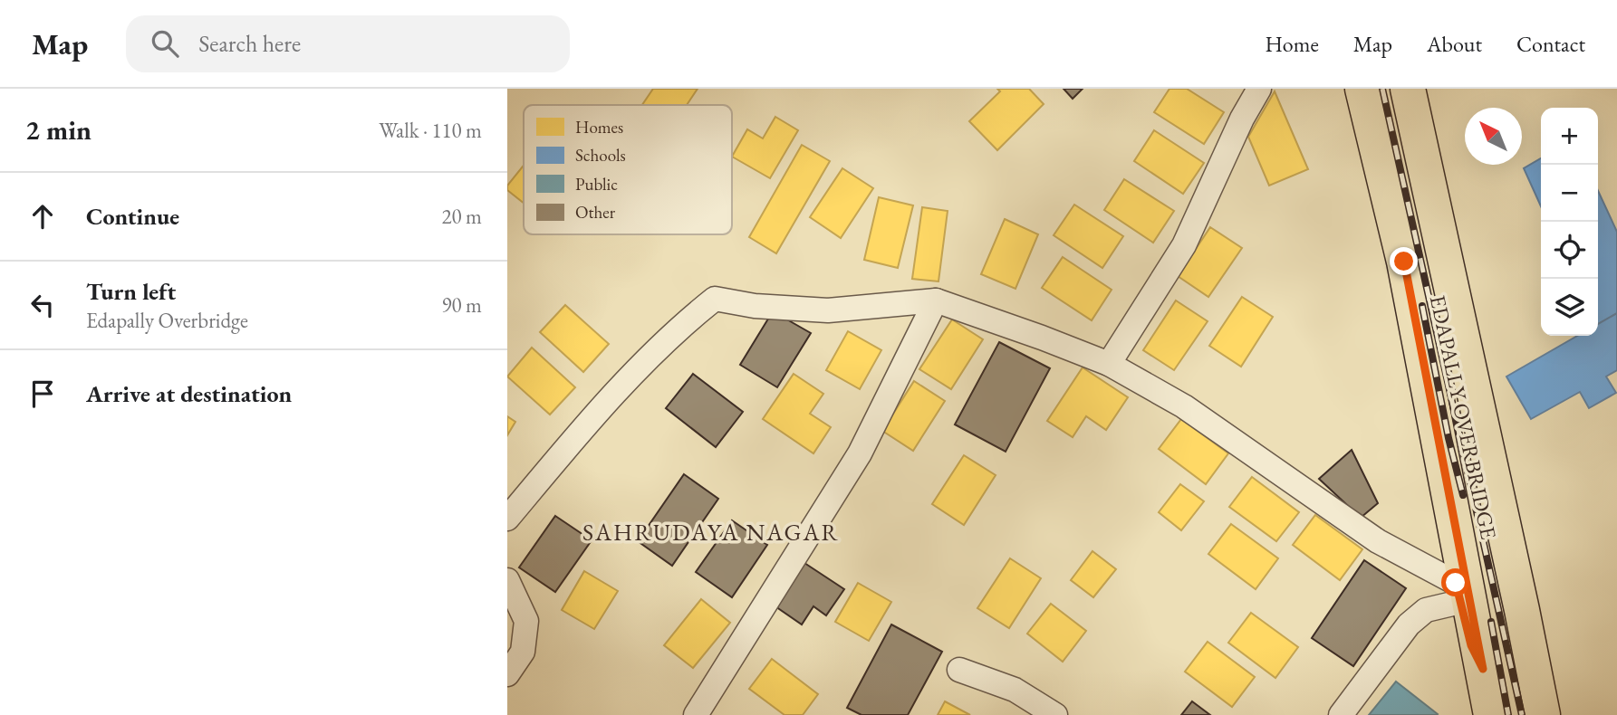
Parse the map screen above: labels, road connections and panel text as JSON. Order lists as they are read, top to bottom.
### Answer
{
  "streets": {
    "main road": ["EDAPALLY OVERBRIDGE"]
  },
  "districts": ["SAHRUDAYA NAGAR"],
  "legend": [
    "Homes",
    "Schools",
    "Public",
    "Other"
  ],
  "north": "top left",
  "page": {
    "header": "Map",
    "search": "Search here",
    "nav": [
      "Home",
      "Map",
      "About",
      "Contact"
    ],
    "heading": ["2 min", "Walk · 110 m"],
    "map_buttons": ["+", "−"],
    "list": [
      ["Continue", "20 m"],
      ["Turn left", "Edapally Overbridge", "90 m"],
      "Arrive at destination"
    ]
  }
}
